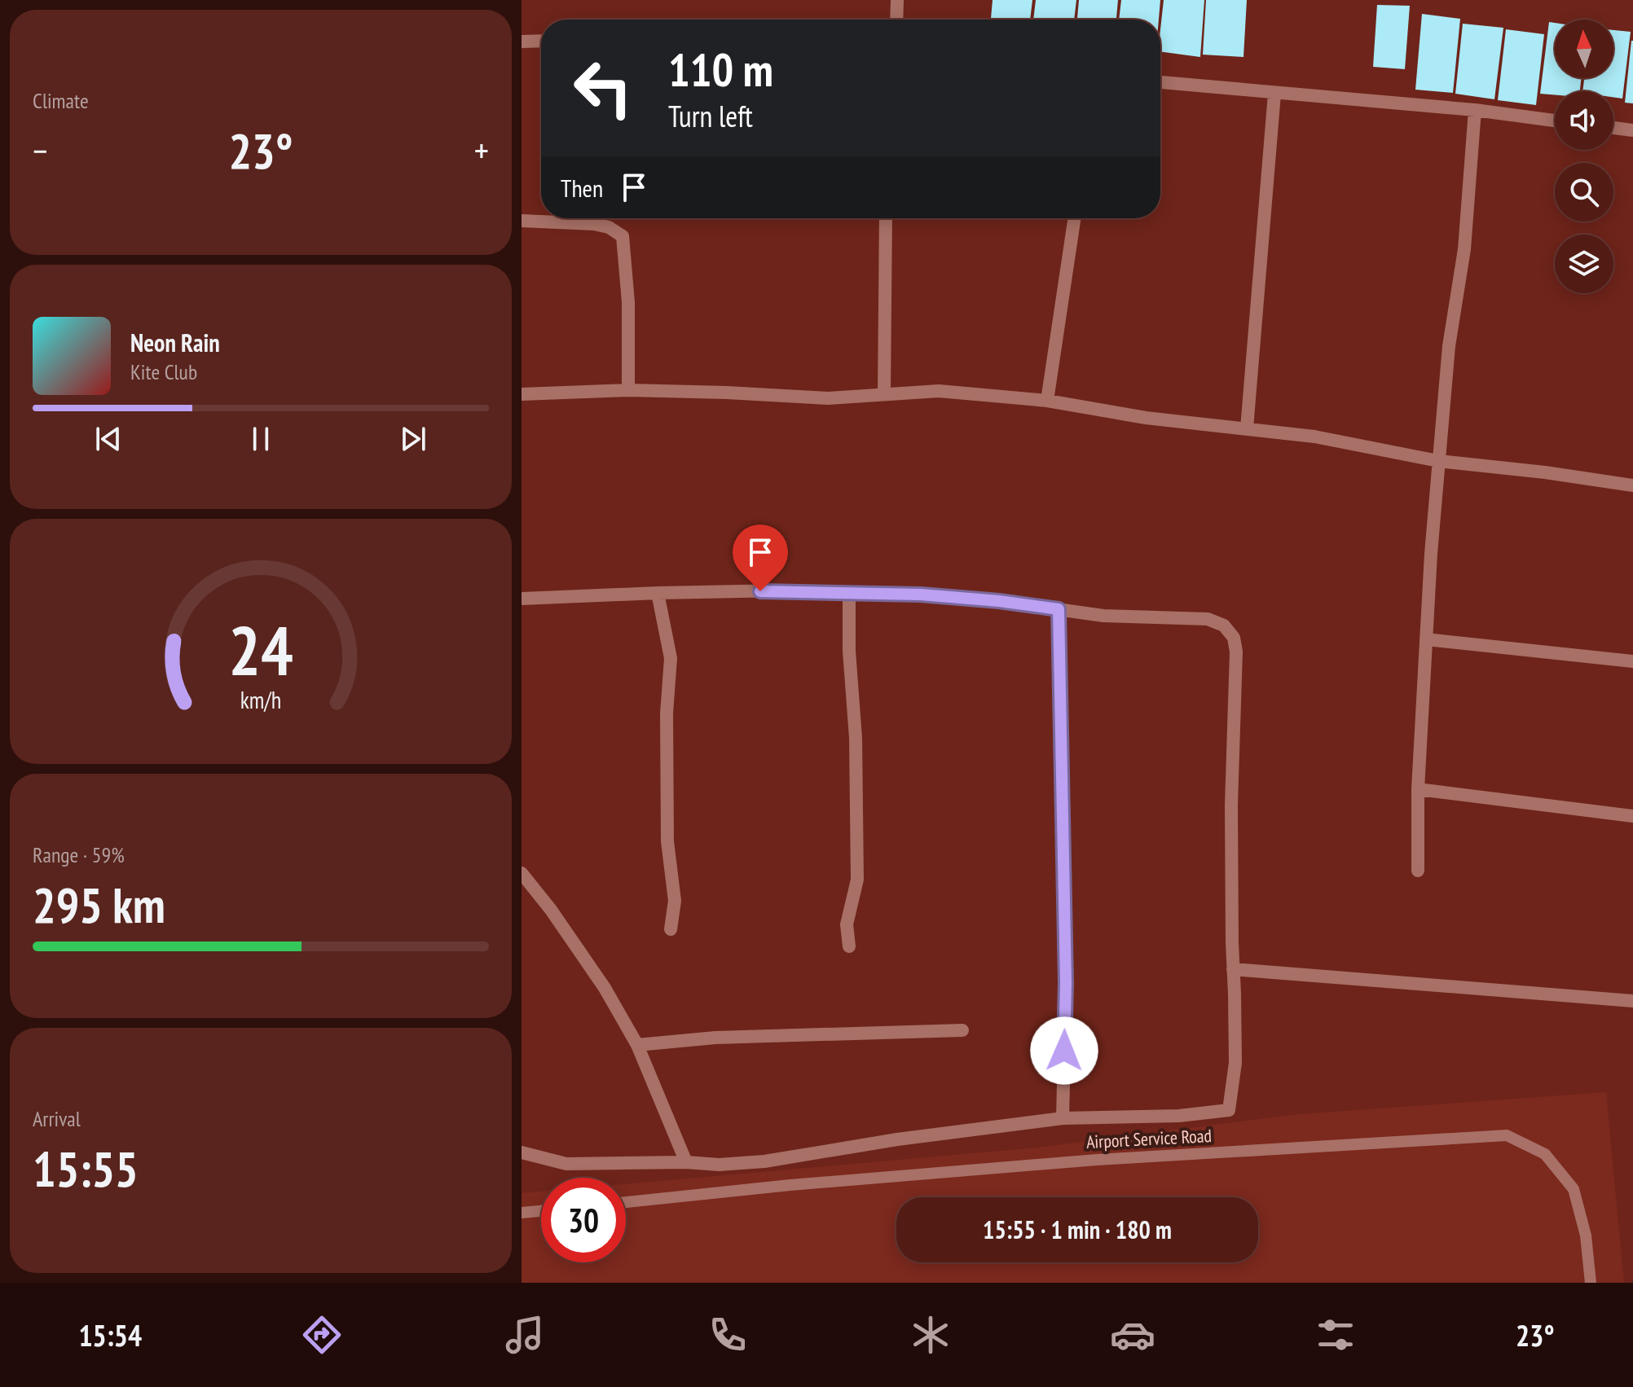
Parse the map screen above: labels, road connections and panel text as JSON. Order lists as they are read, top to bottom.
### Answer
{
  "streets": {
    "lane": ["Airport Service Road"]
  },
  "north": "top",
  "page": {
    "tile": [
      "Climate",
      ["Range · 59%", "295 km"],
      ["Arrival", "15:55"]
    ],
    "turn": ["110 m", "Turn left"],
    "heat": ["−", "23°", "+"],
    "then": "Then",
    "song": ["Neon Rain", "Kite Club"],
    "limit": "30",
    "trip": "15:55 · 1 min · 180 m",
    "tabs": ["15:54", "23°"],
    "gauge": ["24", "km/h"]
  }
}
